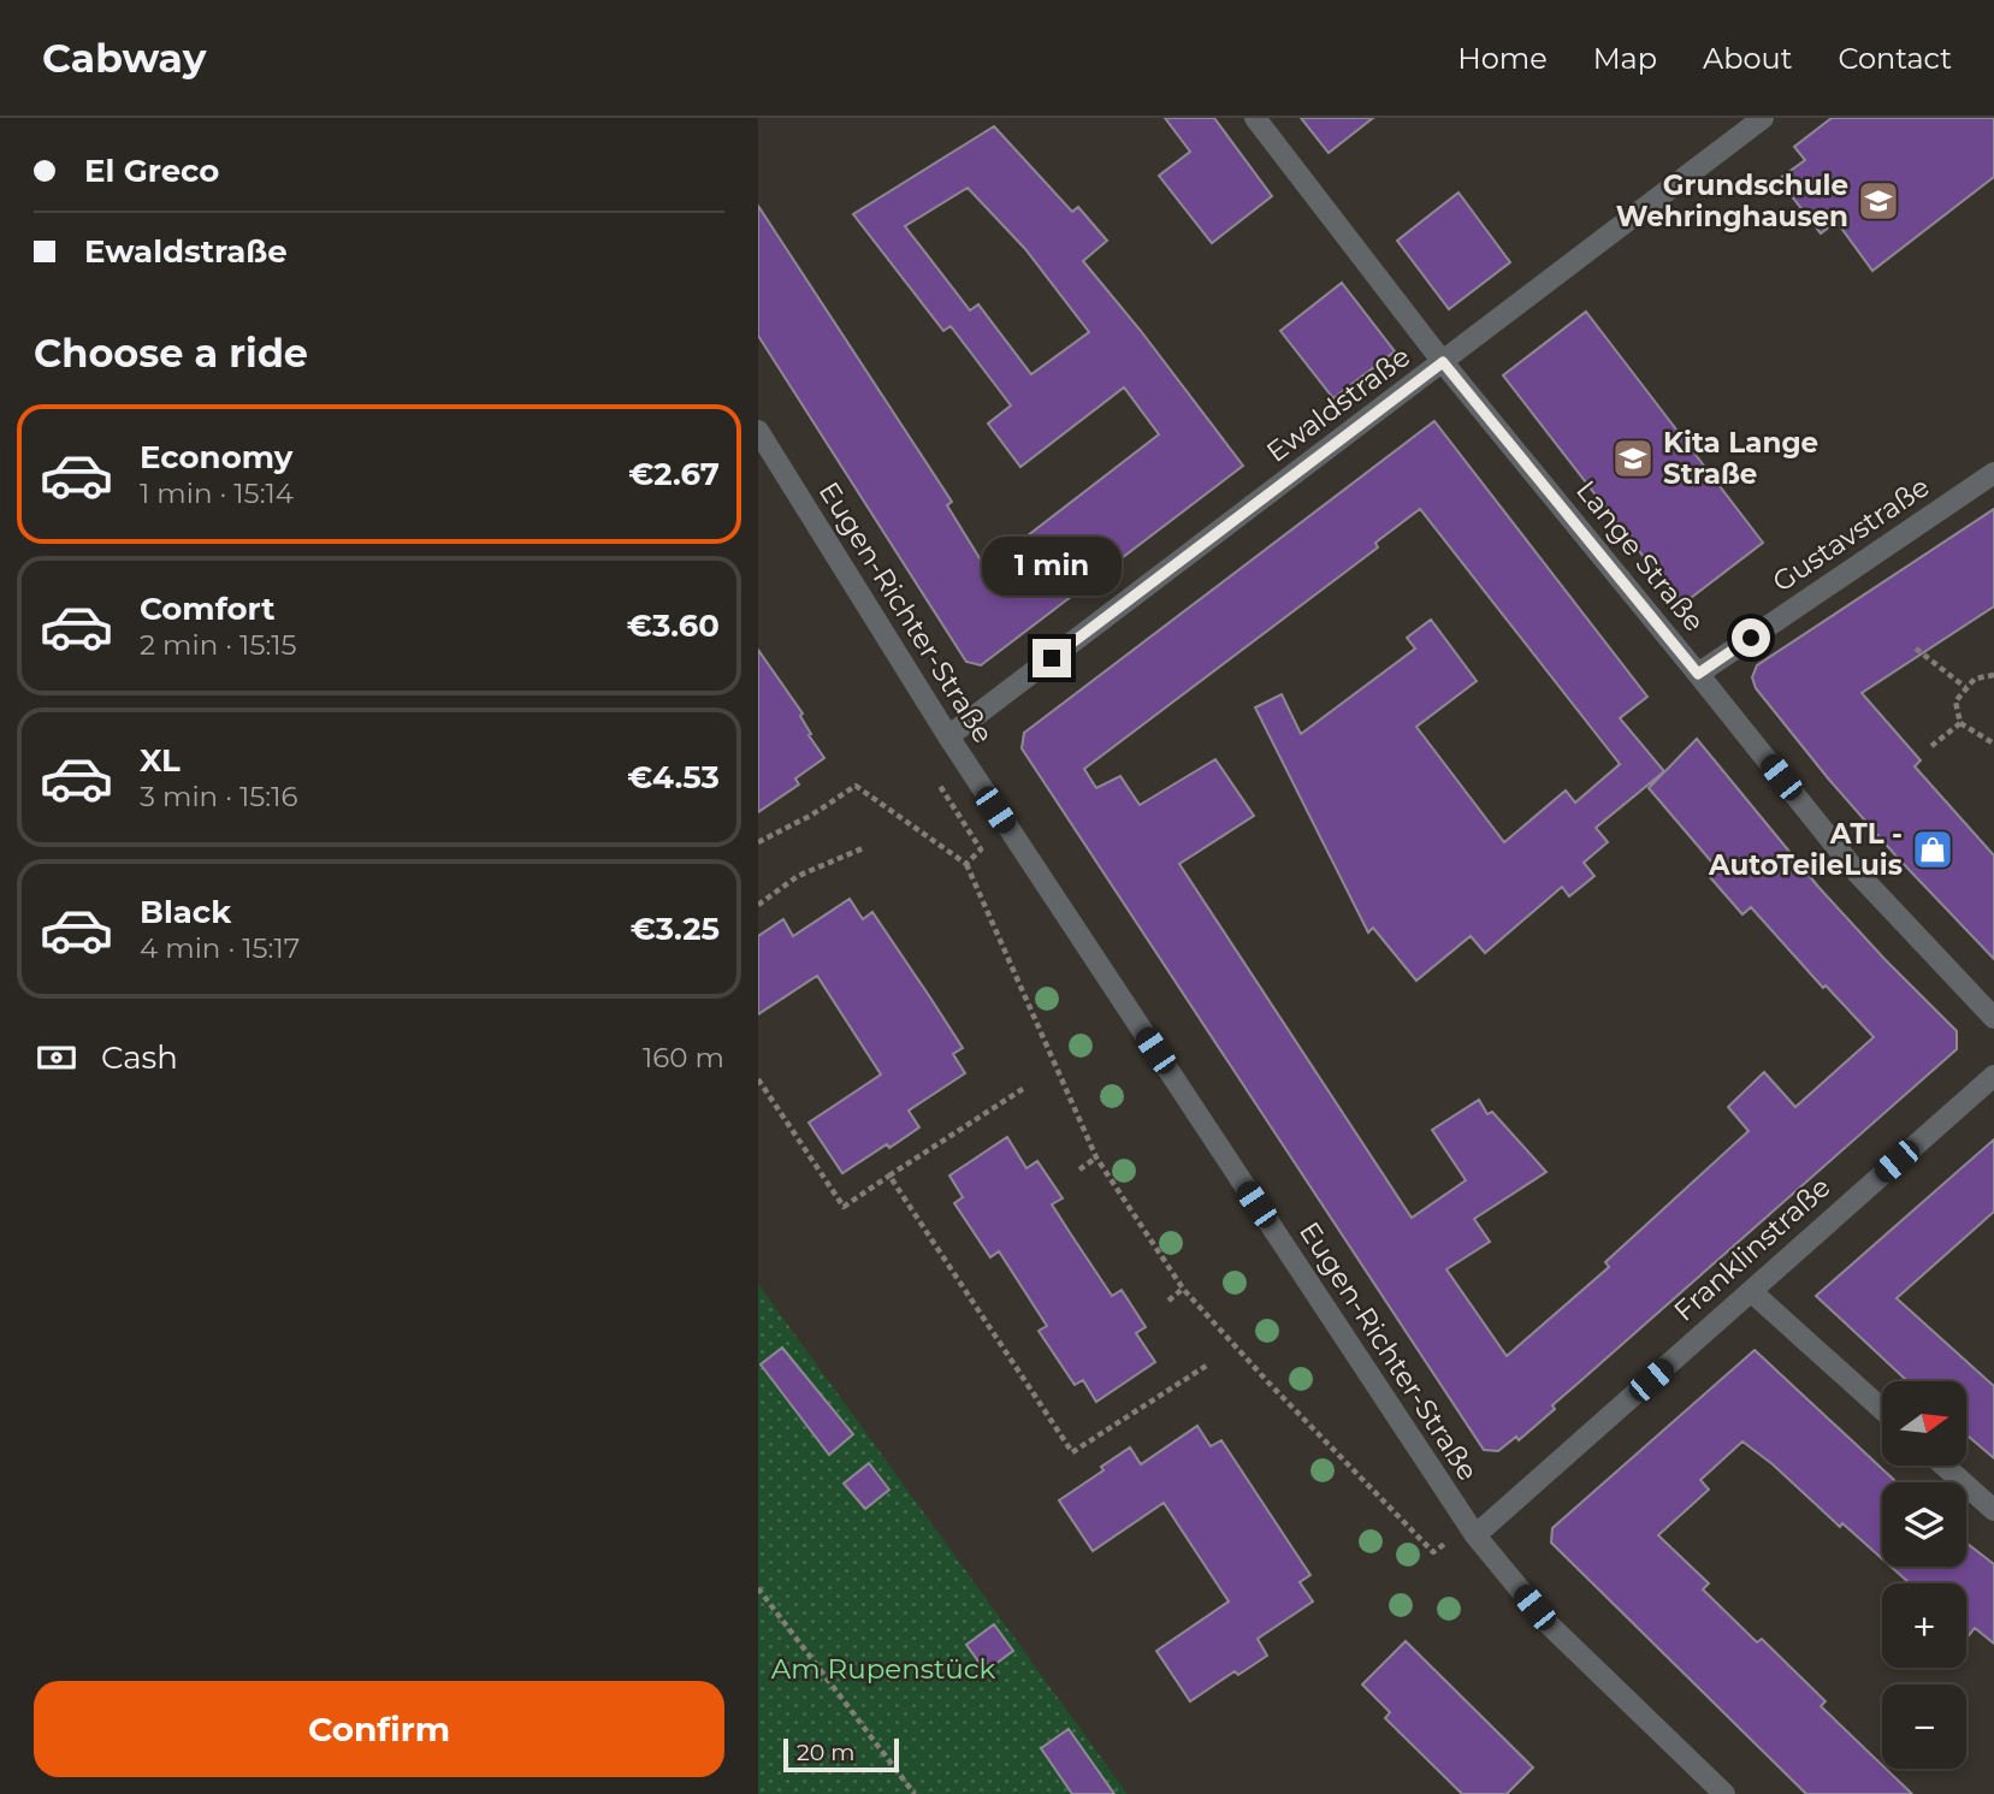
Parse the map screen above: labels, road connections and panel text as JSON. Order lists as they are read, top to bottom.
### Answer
{
  "streets": {
    "street": [
      "Ewaldstraße",
      "Gustavstraße",
      "Lange Straße",
      "Eugen-Richter-Straße",
      "Franklinstraße"
    ]
  },
  "crossings": [
    ["Ewaldstraße", "Lange Straße"],
    ["Ewaldstraße", "Eugen-Richter-Straße"],
    ["Gustavstraße", "Lange Straße"],
    ["Eugen-Richter-Straße", "Franklinstraße"]
  ],
  "parks": ["Am Rupenstück"],
  "places": {
    "school or university": ["Grundschule Wehringhausen", "Kita Lange Straße"],
    "shop": ["ATL - AutoTeileLuis"]
  },
  "scale_bar": "20 m",
  "north": "right",
  "page": {
    "header": "Cabway",
    "nav": [
      "Home",
      "Map",
      "About",
      "Contact"
    ],
    "banner": ["El Greco", "Ewaldstraße"],
    "heading": "Choose a ride",
    "list": [
      {
        "name": "Economy",
        "note": "1 min · 15:14",
        "value": "€2.67"
      },
      {
        "name": "Comfort",
        "note": "2 min · 15:15",
        "value": "€3.60"
      },
      {
        "name": "XL",
        "note": "3 min · 15:16",
        "value": "€4.53"
      },
      {
        "name": "Black",
        "note": "4 min · 15:17",
        "value": "€3.25"
      }
    ],
    "bubble": "1 min",
    "pay": ["Cash", "160 m"],
    "map_buttons": ["+", "−"],
    "buttons": "Confirm",
    "scale": "20 m"
  }
}
